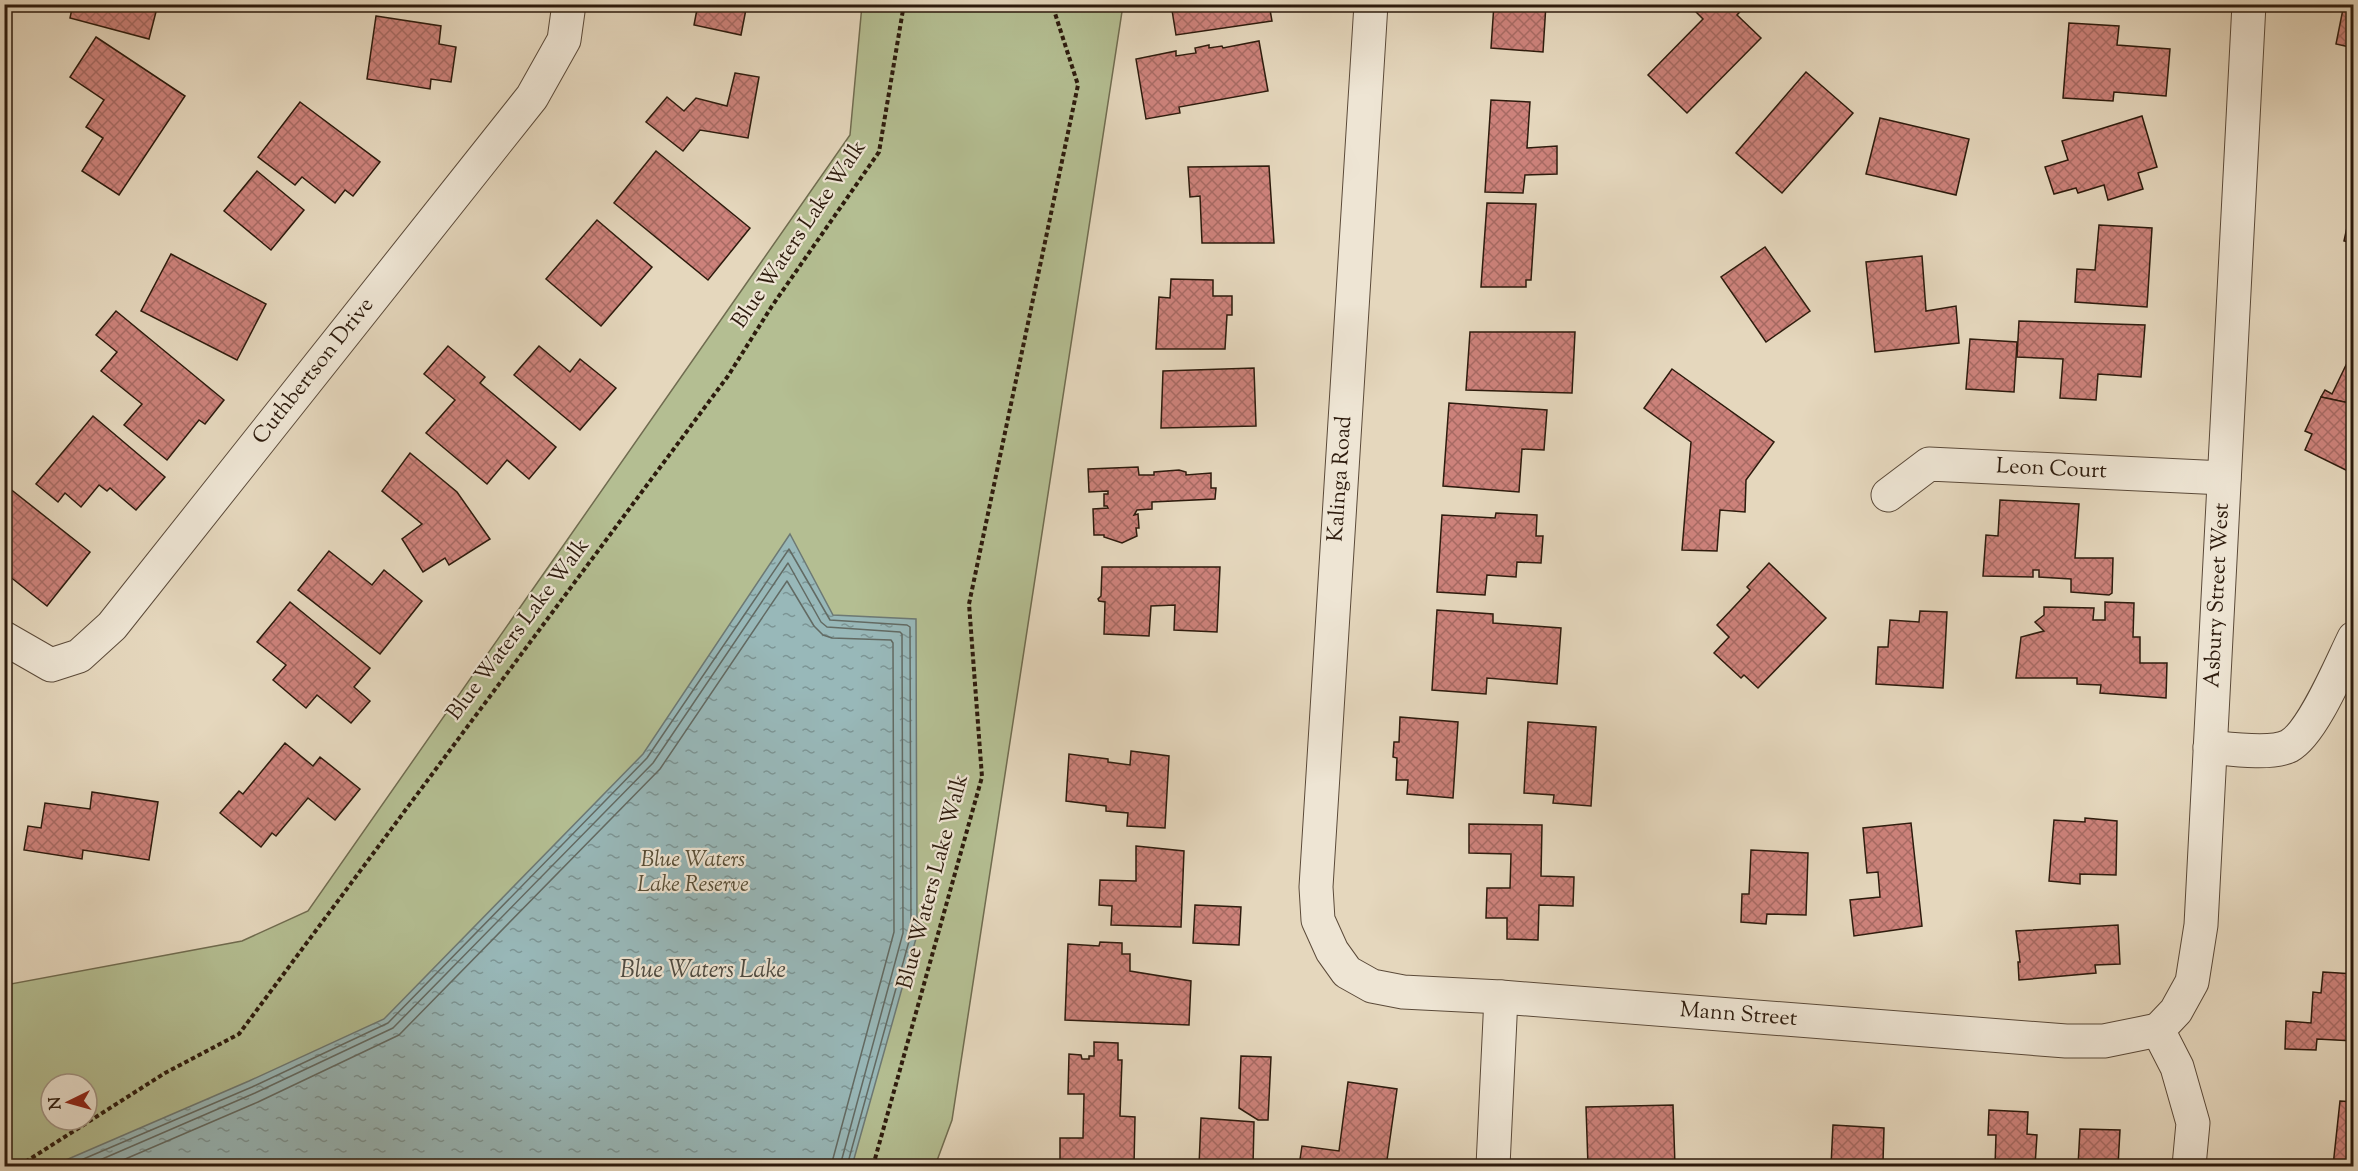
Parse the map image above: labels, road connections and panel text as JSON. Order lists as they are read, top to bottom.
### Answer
{
  "streets": {
    "street": [
      "Cuthbertson Drive",
      "Leon Court",
      "Kalinga Road",
      "Asbury Street West",
      "Mann Street"
    ],
    "path": ["Blue Waters Lake Walk"]
  },
  "crossings": [
    ["Leon Court", "Asbury Street West"],
    ["Kalinga Road", "Mann Street"],
    ["Asbury Street West", "Mann Street"]
  ],
  "water": ["Blue Waters Lake"],
  "parks": ["Blue Waters Lake Reserve"],
  "north": "left"
}
